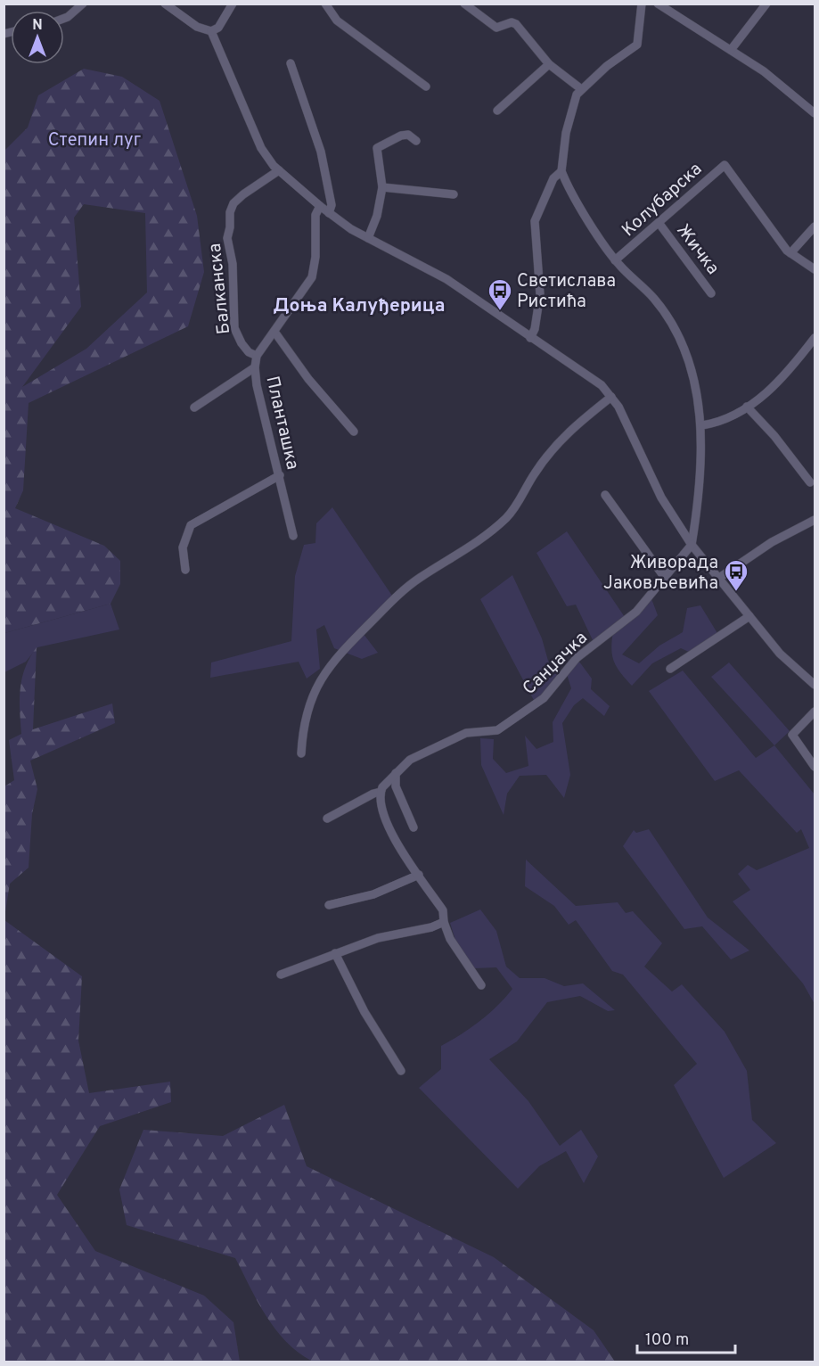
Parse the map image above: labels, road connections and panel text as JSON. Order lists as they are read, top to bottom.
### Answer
{
  "streets": {
    "street": [
      "Колубарска",
      "Жичка",
      "Балканска",
      "Планташка",
      "Санџачка"
    ]
  },
  "crossings": [
    ["Колубарска", "Жичка"],
    ["Балканска", "Планташка"]
  ],
  "districts": ["Доња Калуђерица"],
  "parks": ["Степин луг"],
  "places": {
    "bus stop": ["Светислава Ристића", "Живорада Јаковљевића"]
  },
  "scale_bar": "100 m",
  "north": "top"
}
